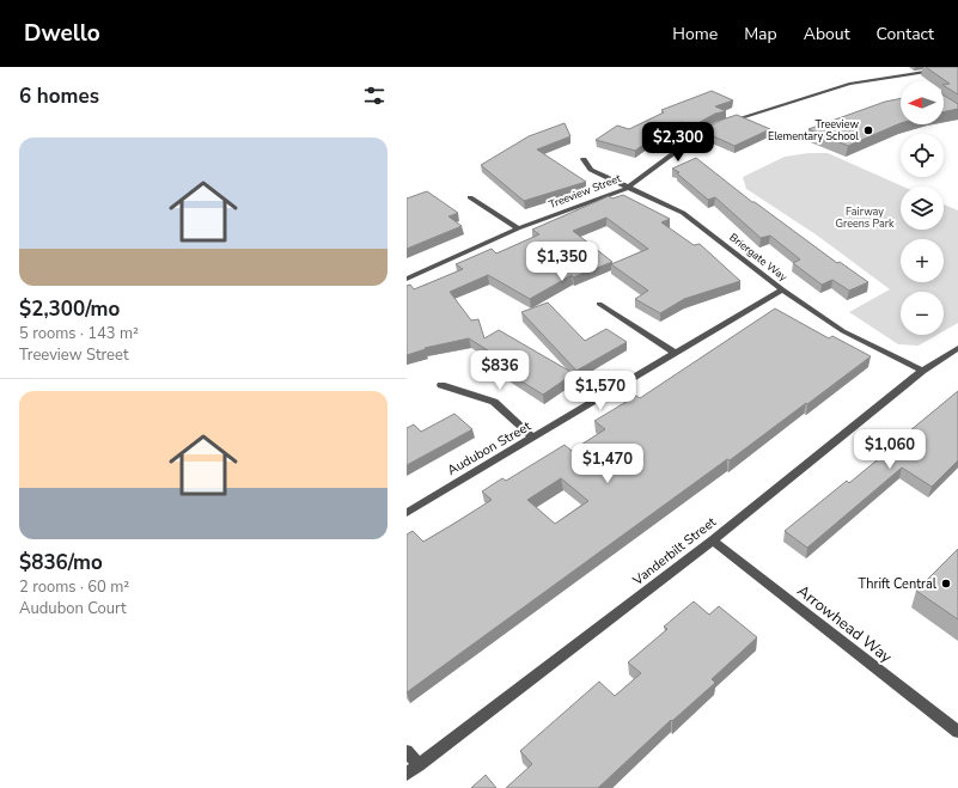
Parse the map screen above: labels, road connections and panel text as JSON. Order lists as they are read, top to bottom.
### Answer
{
  "streets": {
    "street": [
      "Treeview Street",
      "Briergate Way",
      "Audubon Street",
      "Vanderbilt Street",
      "Arrowhead Way"
    ]
  },
  "crossings": [
    ["Treeview Street", "Briergate Way"],
    ["Briergate Way", "Audubon Street"],
    ["Briergate Way", "Vanderbilt Street"],
    ["Vanderbilt Street", "Arrowhead Way"]
  ],
  "parks": ["Fairway Greens Park"],
  "places": ["Treeview Elementary School", "Thrift Central"],
  "north": "left",
  "page": {
    "header": "Dwello",
    "nav": [
      "Home",
      "Map",
      "About",
      "Contact"
    ],
    "heading": "6 homes",
    "map_buttons": ["+", "−"],
    "price": [
      "$2,300",
      "$1,350",
      "$836",
      "$1,570",
      "$1,060",
      "$1,470"
    ],
    "list": [
      {
        "name": "$2,300/mo",
        "note": "5 rooms · 143 m² · Treeview Street"
      },
      {
        "name": "$836/mo",
        "note": "2 rooms · 60 m² · Audubon Court"
      }
    ]
  }
}
